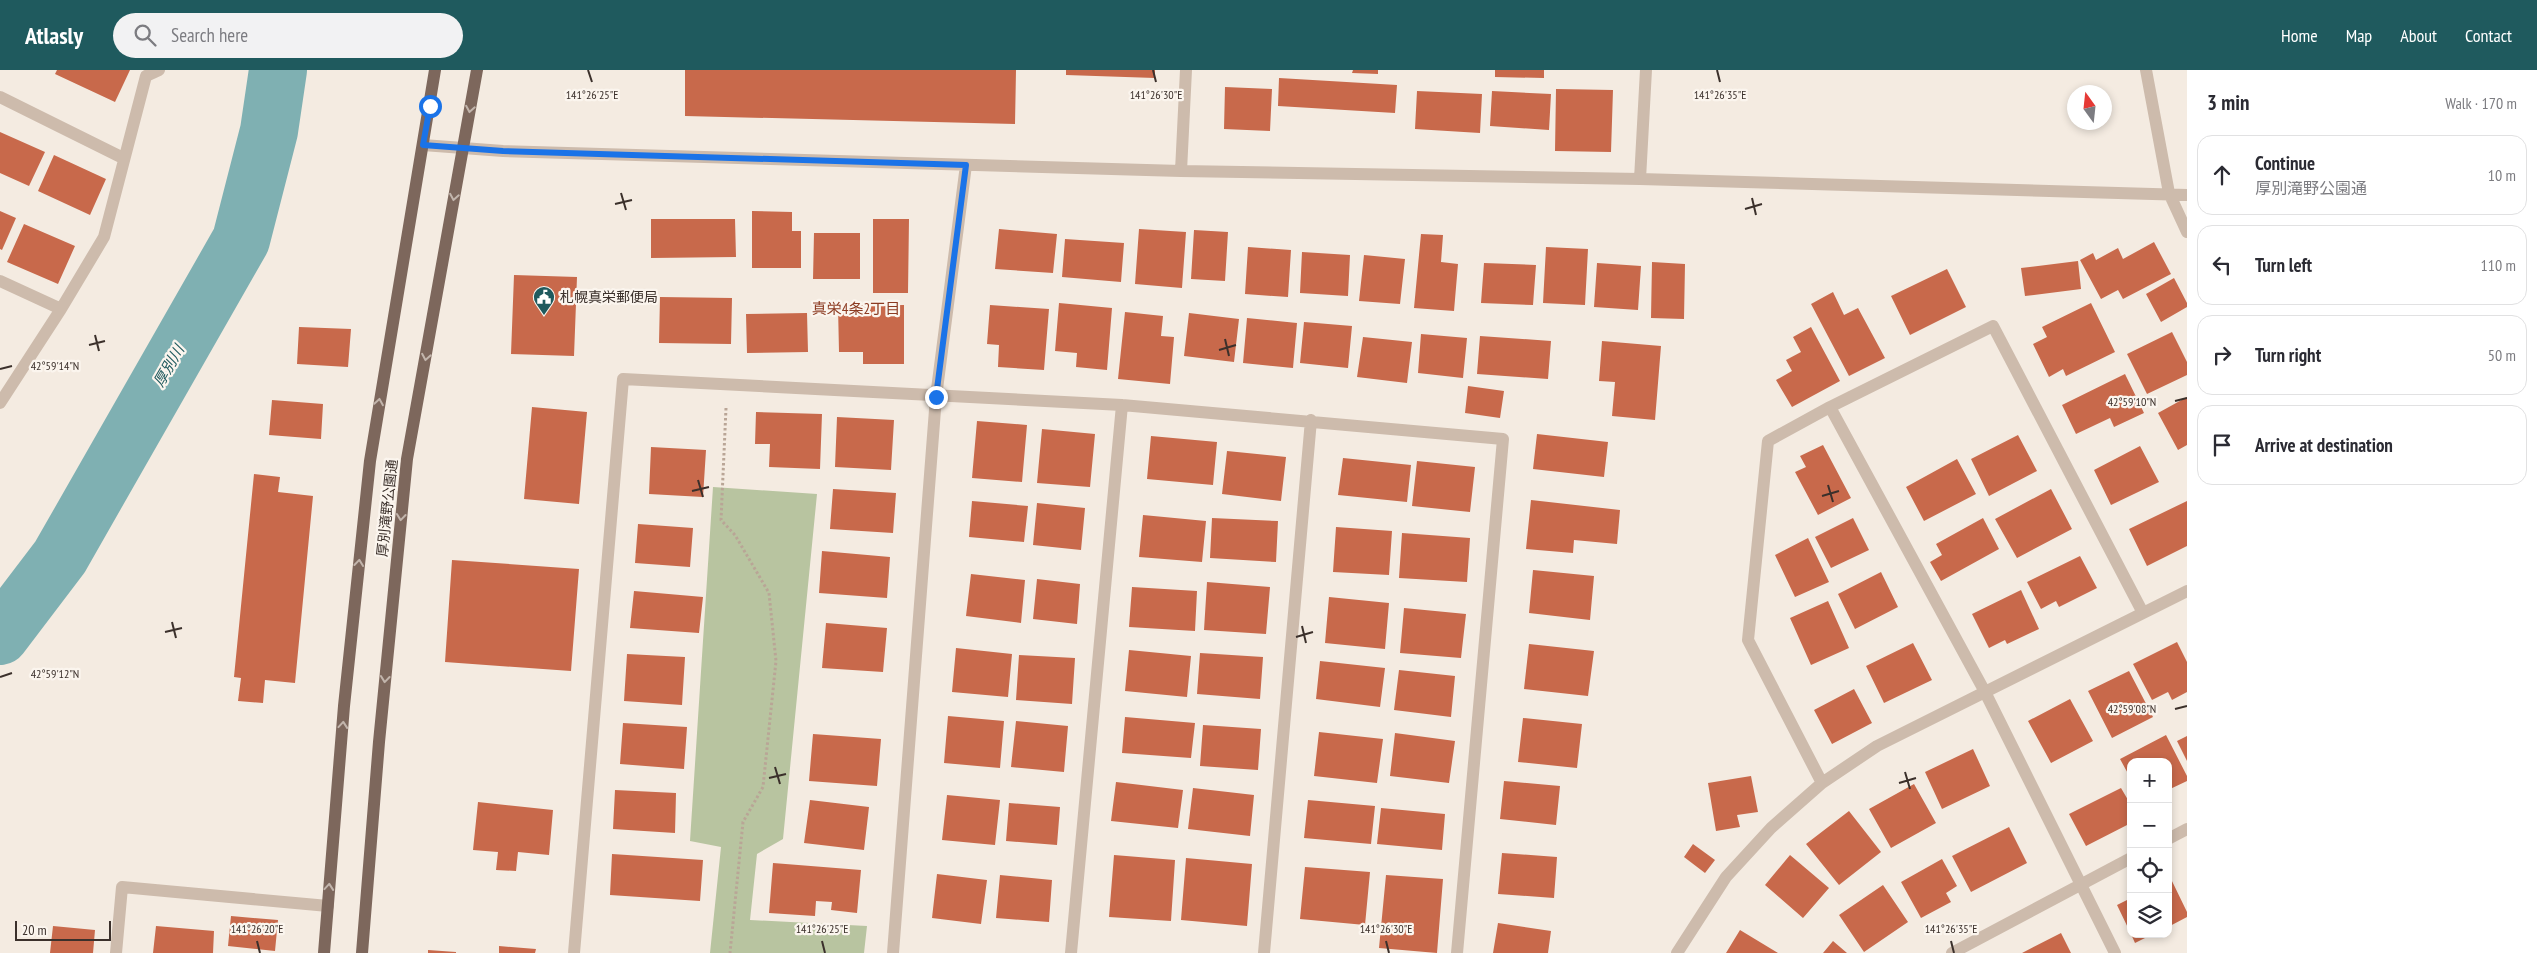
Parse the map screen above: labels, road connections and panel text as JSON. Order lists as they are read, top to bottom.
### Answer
{
  "streets": {
    "main road": ["厚別滝野公園通"]
  },
  "districts": ["真栄4条2丁目"],
  "water": ["厚別川"],
  "places": {
    "public building": ["札幌真栄郵便局"]
  },
  "scale_bar": "20 m",
  "north": "top",
  "page": {
    "header": "Atlasly",
    "search": "Search here",
    "nav": [
      "Home",
      "Map",
      "About",
      "Contact"
    ],
    "heading": ["3 min", "Walk · 170 m"],
    "list": [
      ["Continue", "厚別滝野公園通", "10 m"],
      ["Turn left", "110 m"],
      ["Turn right", "50 m"],
      "Arrive at destination"
    ],
    "map_buttons": ["+", "−"],
    "scale": "20 m"
  },
  "coordinates": [
    "141°26'25\"E",
    "141°26'30\"E",
    "141°26'35\"E",
    "42°59'14\"N",
    "42°59'10\"N",
    "42°59'12\"N",
    "42°59'08\"N",
    "141°26'20\"E"
  ]
}
